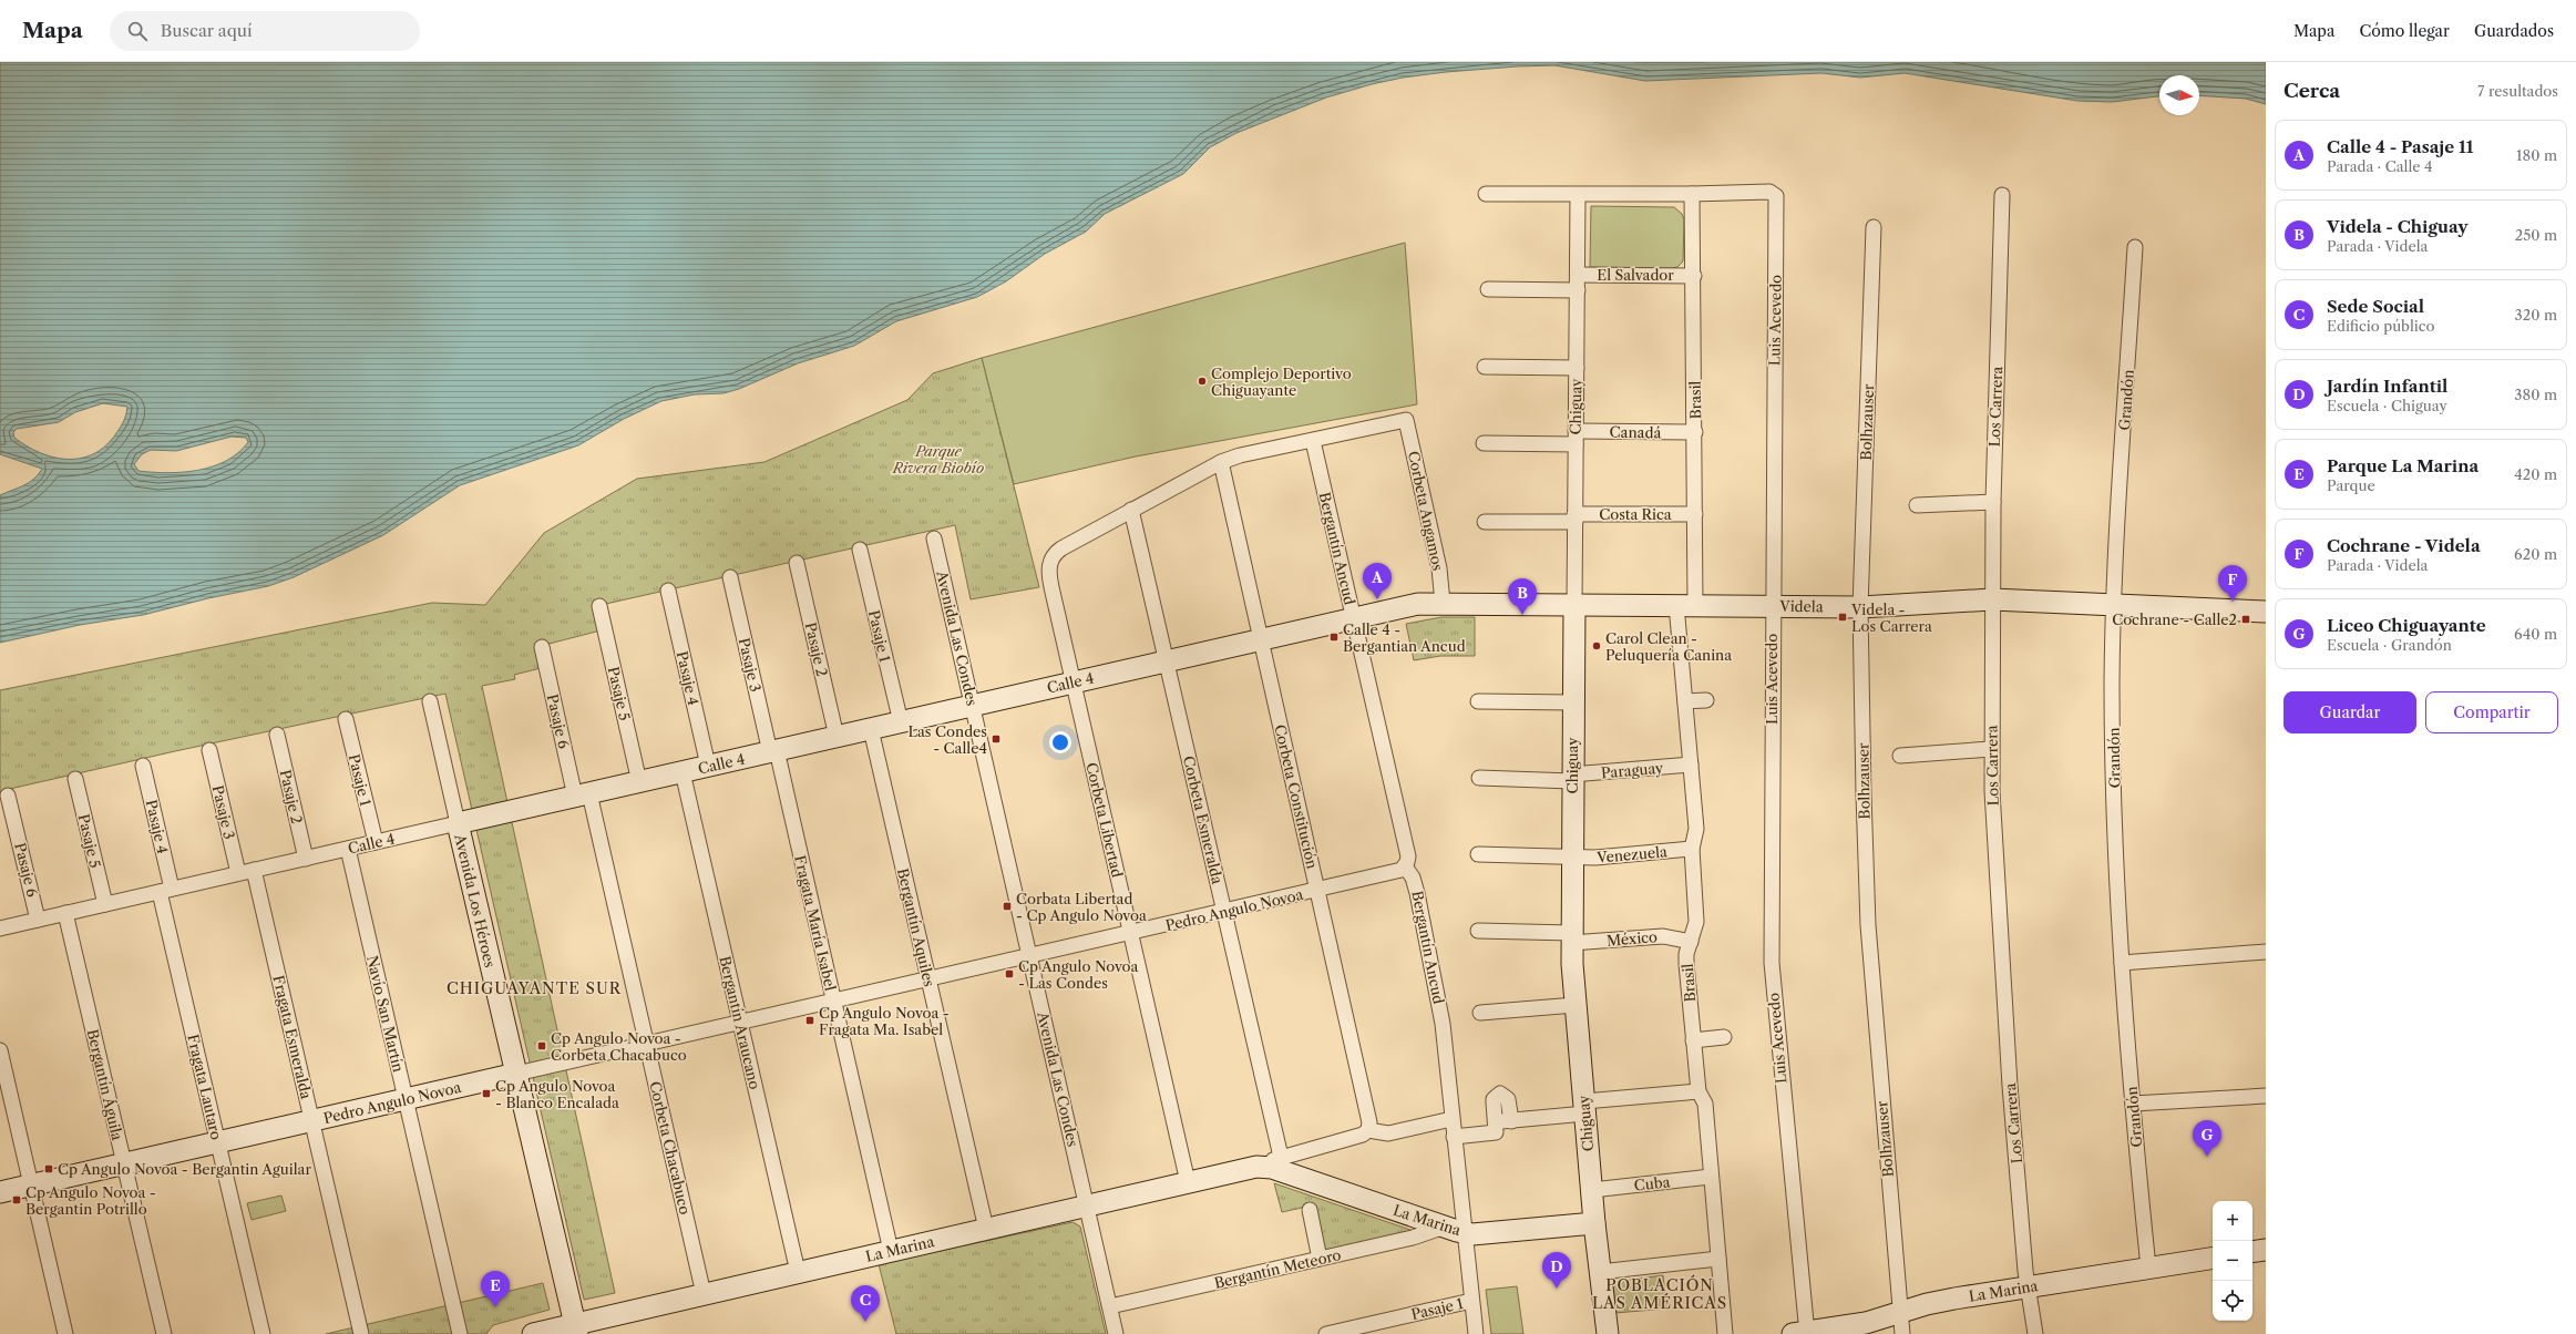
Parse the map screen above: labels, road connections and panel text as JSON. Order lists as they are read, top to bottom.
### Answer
{
  "streets": {
    "street": [
      "El Salvador",
      "Luis Acevedo",
      "Brasil",
      "Grandón",
      "Chiguay",
      "Los Carrera",
      "Bolhzauser",
      "Canadá",
      "Corbeta Angamos",
      "Costa Rica",
      "Bergantín Ancud",
      "Videla",
      "Pasaje 1",
      "Avenida Las Condes",
      "Pasaje 2",
      "Pasaje 3",
      "Pasaje 4",
      "Calle 4",
      "Pasaje 5",
      "Pasaje 6",
      "Paraguay",
      "Corbeta Constitución",
      "Corbeta Libertad",
      "Corbeta Esmeralda",
      "Venezuela",
      "Avenida Los Héroes",
      "Pedro Angulo Novoa",
      "Fragata María Isabel",
      "Bergantín Aquiles",
      "México",
      "Navío San Martín",
      "Bergantín Araucano",
      "Fragata Esmeralda",
      "Bergantín Águila",
      "Fragata Lautaro",
      "Corbeta Chacabuco",
      "Cuba",
      "La Marina",
      "Bergantín Meteoro"
    ]
  },
  "crossings": [
    ["El Salvador", "Brasil"],
    ["El Salvador", "Chiguay"],
    ["Luis Acevedo", "Brasil"],
    ["Luis Acevedo", "Chiguay"],
    ["Luis Acevedo", "Videla"],
    ["Luis Acevedo", "La Marina"],
    ["Brasil", "Canadá"],
    ["Brasil", "Costa Rica"],
    ["Brasil", "Videla"],
    ["Brasil", "Paraguay"],
    ["Brasil", "Venezuela"],
    ["Brasil", "México"],
    ["Brasil", "Cuba"],
    ["Grandón", "Videla"],
    ["Grandón", "La Marina"],
    ["Chiguay", "Canadá"],
    ["Chiguay", "Costa Rica"],
    ["Chiguay", "Videla"],
    ["Chiguay", "Paraguay"],
    ["Chiguay", "Venezuela"],
    ["Chiguay", "México"],
    ["Chiguay", "Cuba"],
    ["Chiguay", "La Marina"],
    ["Los Carrera", "Videla"],
    ["Los Carrera", "La Marina"],
    ["Bolhzauser", "Videla"],
    ["Bolhzauser", "La Marina"],
    ["Corbeta Angamos", "Videla"],
    ["Corbeta Angamos", "Calle 4"],
    ["Corbeta Angamos", "Corbeta Libertad"],
    ["Bergantín Ancud", "Pasaje 1"],
    ["Bergantín Ancud", "Calle 4"],
    ["Bergantín Ancud", "Corbeta Libertad"],
    ["Bergantín Ancud", "Pedro Angulo Novoa"],
    ["Bergantín Ancud", "La Marina"],
    ["Bergantín Ancud", "Bergantín Meteoro"],
    ["Videla", "Calle 4"],
    ["Pasaje 1", "Calle 4"],
    ["Avenida Las Condes", "Calle 4"],
    ["Avenida Las Condes", "Pedro Angulo Novoa"],
    ["Avenida Las Condes", "La Marina"],
    ["Avenida Las Condes", "Bergantín Meteoro"],
    ["Pasaje 2", "Calle 4"],
    ["Pasaje 3", "Calle 4"],
    ["Pasaje 3", "Fragata María Isabel"],
    ["Pasaje 4", "Calle 4"],
    ["Pasaje 4", "Fragata Lautaro"],
    ["Calle 4", "Pasaje 5"],
    ["Calle 4", "Pasaje 6"],
    ["Calle 4", "Corbeta Constitución"],
    ["Calle 4", "Corbeta Libertad"],
    ["Calle 4", "Corbeta Esmeralda"],
    ["Calle 4", "Avenida Los Héroes"],
    ["Calle 4", "Fragata María Isabel"],
    ["Calle 4", "Bergantín Aquiles"],
    ["Calle 4", "Navío San Martín"],
    ["Calle 4", "Bergantín Araucano"],
    ["Calle 4", "Fragata Esmeralda"],
    ["Calle 4", "Bergantín Águila"],
    ["Calle 4", "Fragata Lautaro"],
    ["Calle 4", "Corbeta Chacabuco"],
    ["Pasaje 6", "Corbeta Chacabuco"],
    ["Corbeta Constitución", "Corbeta Libertad"],
    ["Corbeta Constitución", "Pedro Angulo Novoa"],
    ["Corbeta Constitución", "La Marina"],
    ["Corbeta Libertad", "Corbeta Esmeralda"],
    ["Corbeta Libertad", "Pedro Angulo Novoa"],
    ["Corbeta Libertad", "La Marina"],
    ["Corbeta Esmeralda", "Pedro Angulo Novoa"],
    ["Corbeta Esmeralda", "La Marina"],
    ["Avenida Los Héroes", "Pedro Angulo Novoa"],
    ["Avenida Los Héroes", "La Marina"],
    ["Pedro Angulo Novoa", "Fragata María Isabel"],
    ["Pedro Angulo Novoa", "Bergantín Aquiles"],
    ["Pedro Angulo Novoa", "Navío San Martín"],
    ["Pedro Angulo Novoa", "Bergantín Araucano"],
    ["Pedro Angulo Novoa", "Fragata Esmeralda"],
    ["Pedro Angulo Novoa", "Bergantín Águila"],
    ["Pedro Angulo Novoa", "Fragata Lautaro"],
    ["Pedro Angulo Novoa", "Corbeta Chacabuco"],
    ["Fragata María Isabel", "La Marina"],
    ["Bergantín Aquiles", "La Marina"],
    ["Bergantín Araucano", "La Marina"],
    ["Corbeta Chacabuco", "La Marina"],
    ["La Marina", "Bergantín Meteoro"]
  ],
  "districts": ["CHIGUAYANTE SUR", "POBLACIÓN LAS AMÉRICAS"],
  "parks": ["Parque Rivera Biobío"],
  "places": {
    "other": ["Complejo Deportivo Chiguayante", "Carol Clean - Peluquería Canina"],
    "transit": [
      "Videla - Los Carrera",
      "Cochrane - Calle2",
      "Calle 4 - Bergantian Ancud",
      "Las Condes - Calle4",
      "Corbata Libertad - Cp Angulo Novoa",
      "Cp Angulo Novoa - Las Condes",
      "Cp Angulo Novoa - Fragata Ma. Isabel",
      "Cp Angulo Novoa - Corbeta Chacabuco",
      "Cp Angulo Novoa - Blanco Encalada",
      "Cp Angulo Novoa - Bergantin Aguilar",
      "Cp Angulo Novoa - Bergantin Potrillo"
    ]
  },
  "north": "right",
  "page": {
    "header": "Mapa",
    "search": "Buscar aquí",
    "nav": ["Mapa", "Cómo llegar", "Guardados"],
    "heading": ["Cerca", "7 resultados"],
    "list": [
      {
        "mark": "A",
        "name": "Calle 4 - Pasaje 11",
        "note": "Parada · Calle 4",
        "value": "180 m"
      },
      {
        "mark": "B",
        "name": "Videla - Chiguay",
        "note": "Parada · Videla",
        "value": "250 m"
      },
      {
        "mark": "C",
        "name": "Sede Social",
        "note": "Edificio público",
        "value": "320 m"
      },
      {
        "mark": "D",
        "name": "Jardín Infantil",
        "note": "Escuela · Chiguay",
        "value": "380 m"
      },
      {
        "mark": "E",
        "name": "Parque La Marina",
        "note": "Parque",
        "value": "420 m"
      },
      {
        "mark": "F",
        "name": "Cochrane - Videla",
        "note": "Parada · Videla",
        "value": "620 m"
      },
      {
        "mark": "G",
        "name": "Liceo Chiguayante",
        "note": "Escuela · Grandón",
        "value": "640 m"
      }
    ],
    "pins": [
      "A",
      "F",
      "B",
      "G",
      "D",
      "E",
      "C"
    ],
    "buttons": ["Guardar", "Compartir"],
    "map_buttons": ["+", "−"]
  }
}
